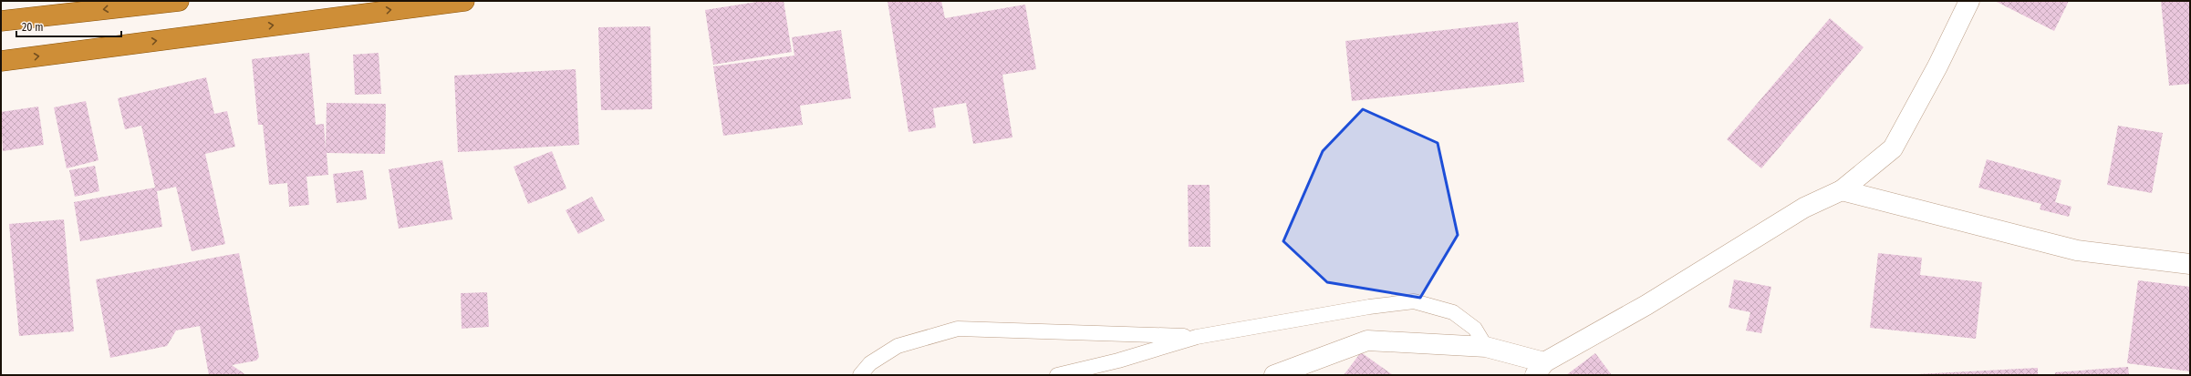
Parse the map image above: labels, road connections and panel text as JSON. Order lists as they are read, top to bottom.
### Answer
{
  "scale_bar": "20 m"
}
